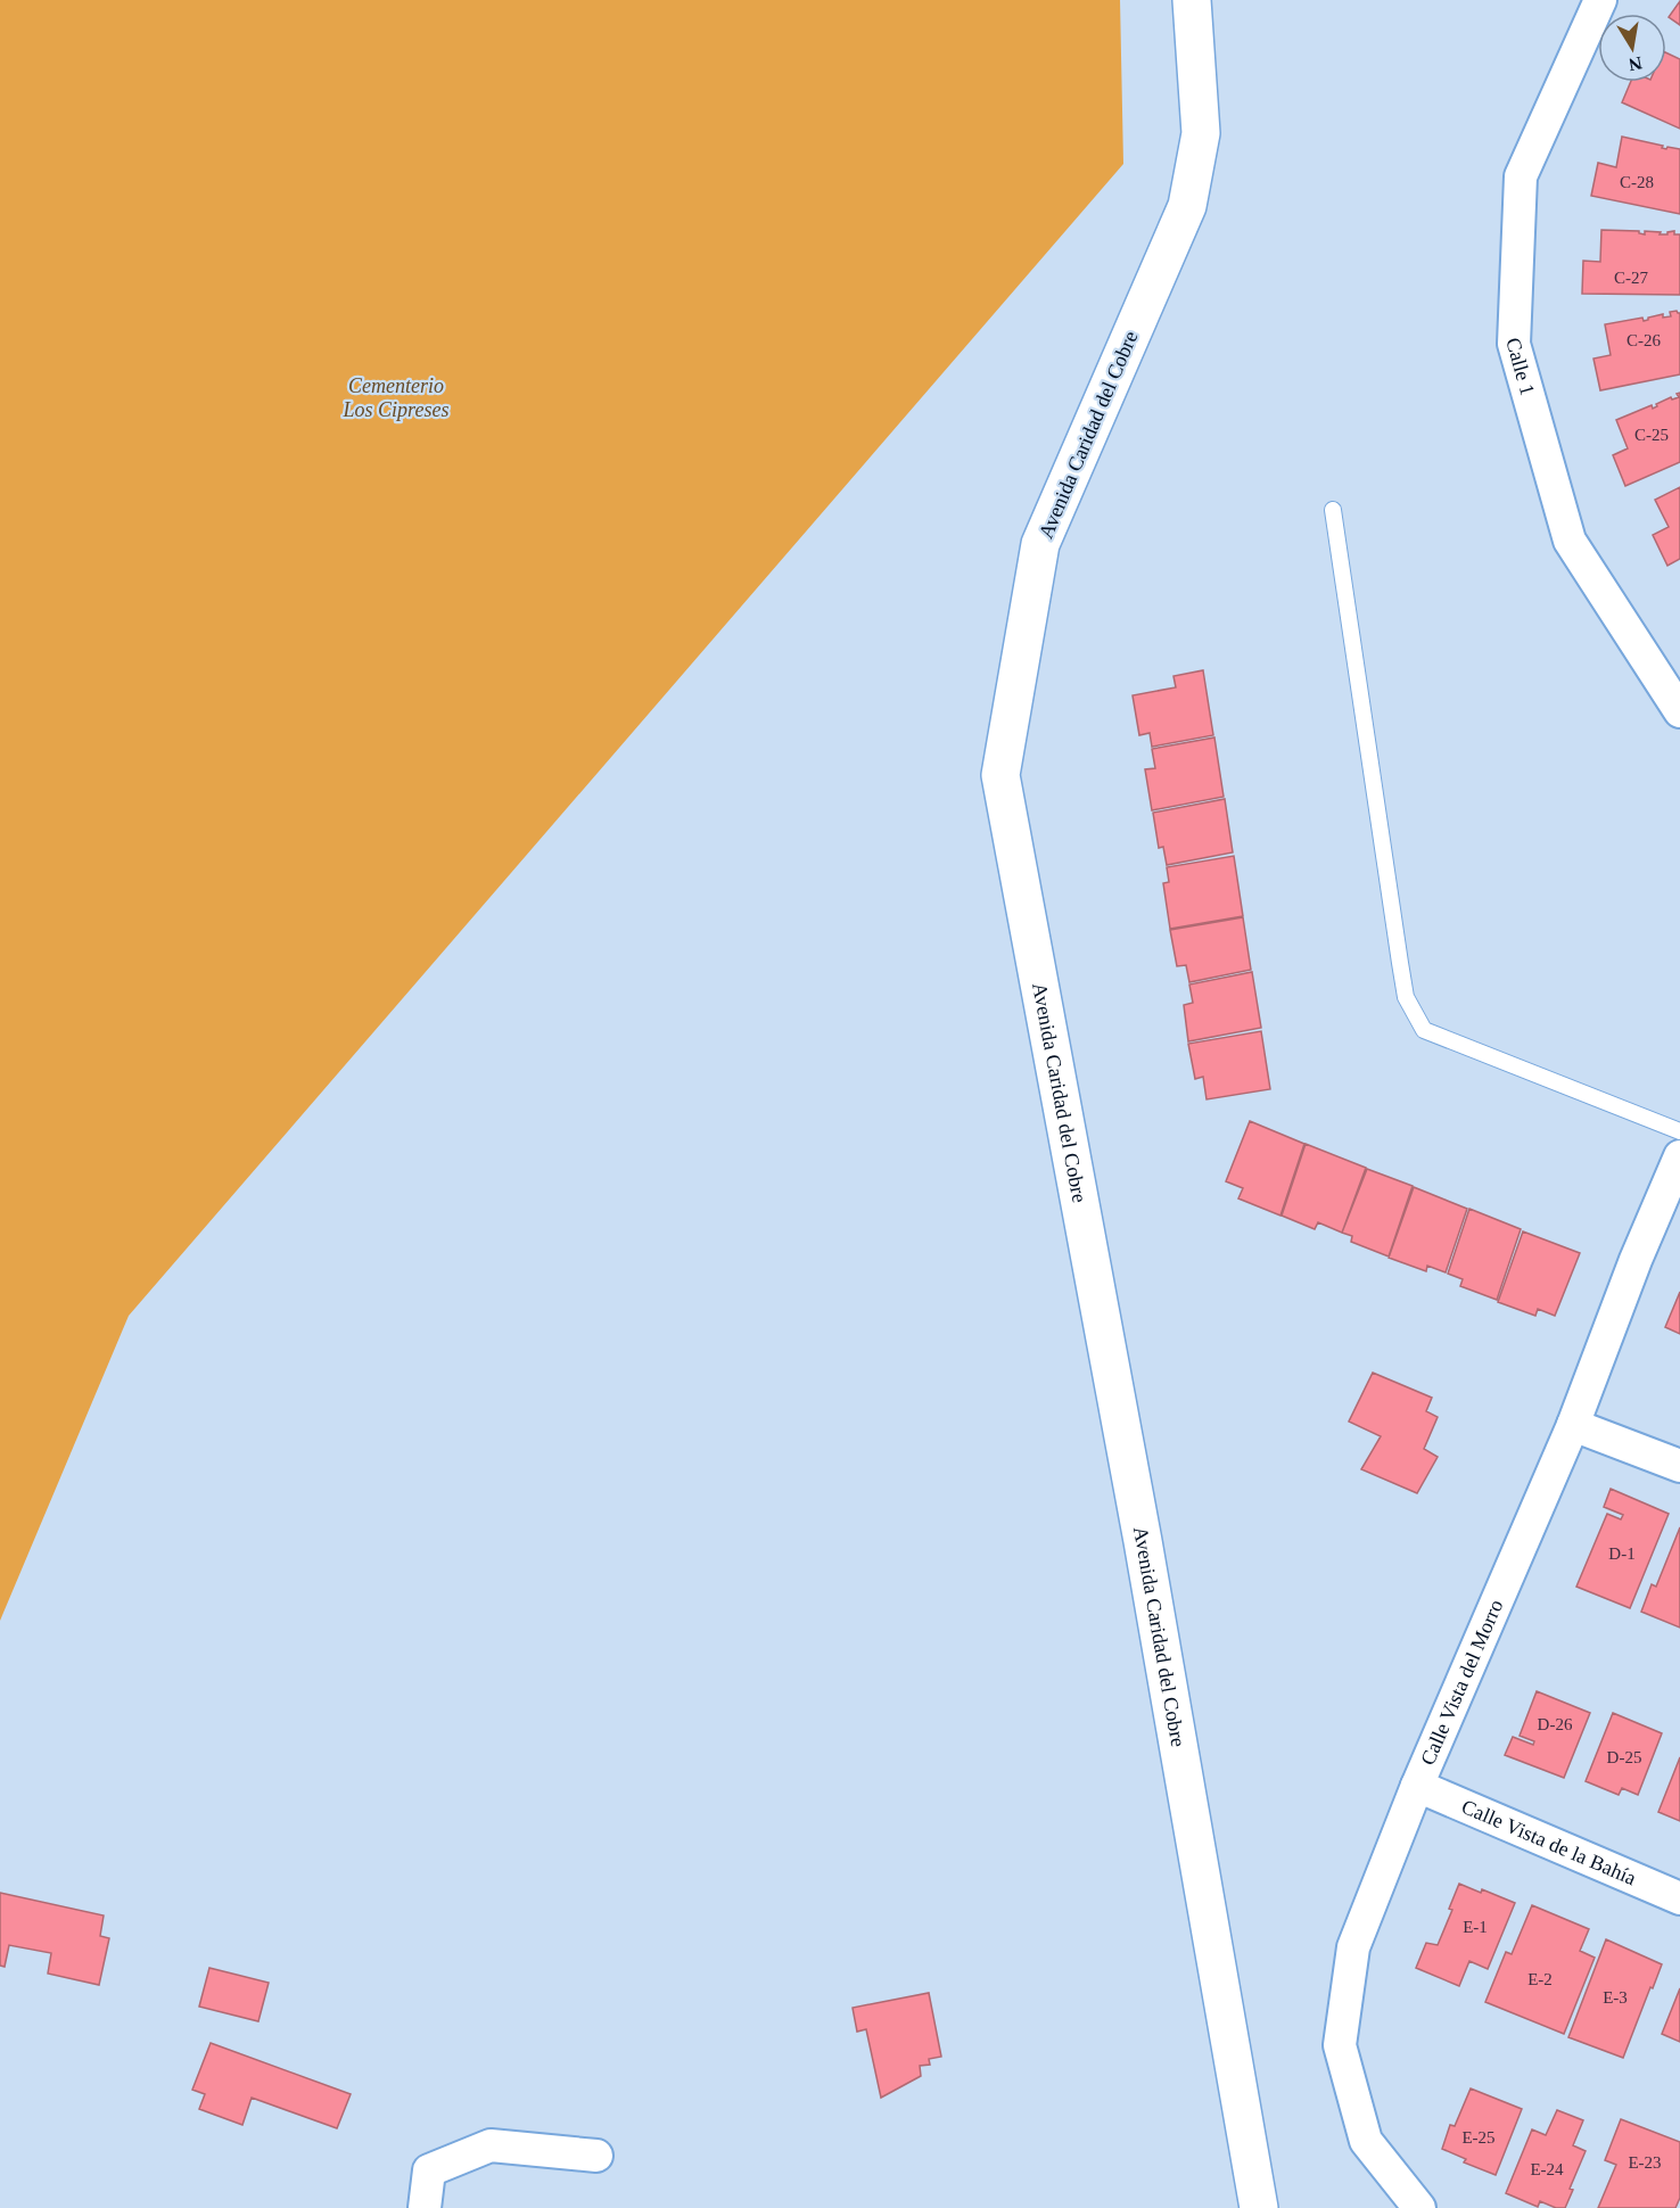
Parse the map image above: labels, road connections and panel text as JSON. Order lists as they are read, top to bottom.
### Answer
{
  "streets": {
    "street": [
      "Calle 1",
      "Avenida Caridad del Cobre",
      "Calle Vista del Morro",
      "Calle Vista de la Bahía"
    ]
  },
  "crossings": [
    ["Calle Vista del Morro", "Calle Vista de la Bahía"]
  ],
  "parks": ["Cementerio Los Cipreses"],
  "house_numbers": [
    "C-28",
    "C-27",
    "C-26",
    "C-25",
    "D-1",
    "D-26",
    "D-25",
    "E-1",
    "E-2",
    "E-3",
    "E-25",
    "E-23",
    "E-24"
  ],
  "north": "bottom"
}
